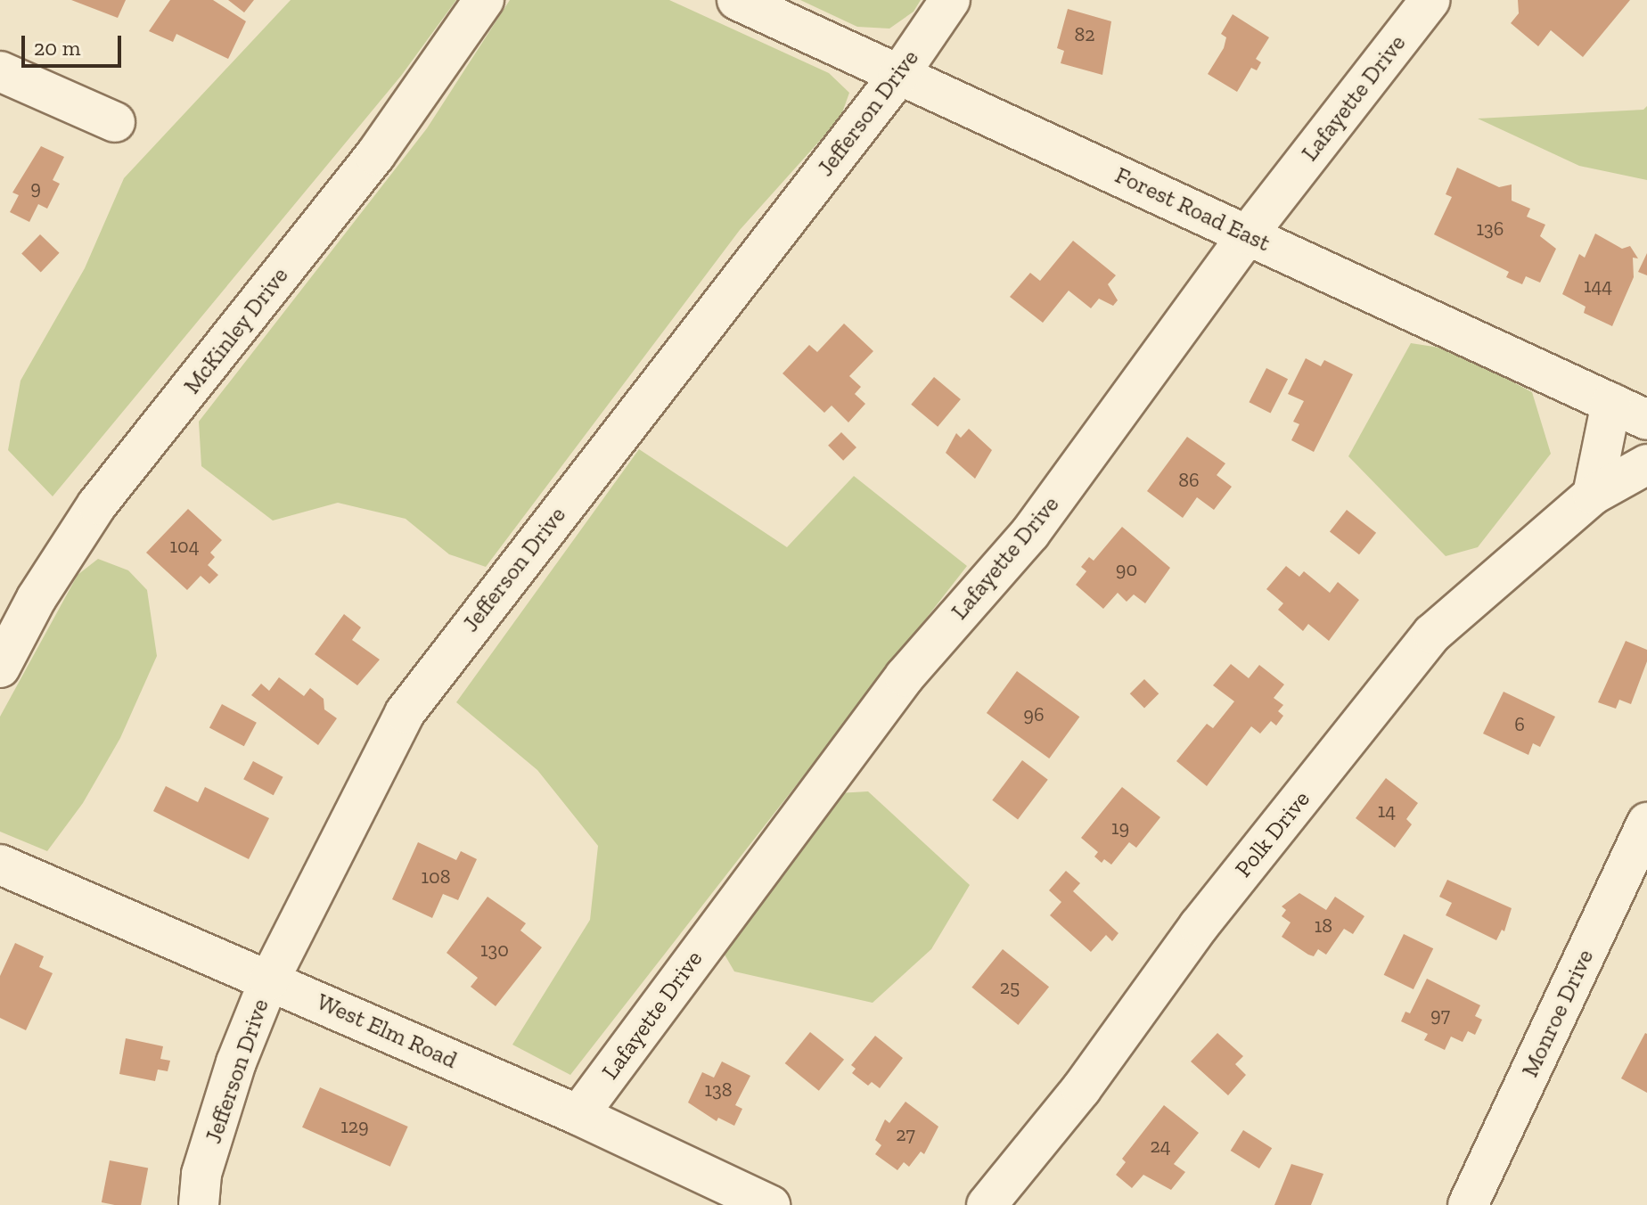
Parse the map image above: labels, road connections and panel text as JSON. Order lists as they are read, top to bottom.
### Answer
{
  "streets": {
    "street": [
      "Lafayette Drive",
      "Jefferson Drive",
      "Forest Road East",
      "McKinley Drive",
      "Polk Drive",
      "Monroe Drive",
      "West Elm Road"
    ]
  },
  "crossings": [
    ["Lafayette Drive", "Forest Road East"],
    ["Lafayette Drive", "West Elm Road"],
    ["Jefferson Drive", "Forest Road East"],
    ["Jefferson Drive", "West Elm Road"]
  ],
  "house_numbers": [
    "82",
    "9",
    "136",
    "144",
    "86",
    "104",
    "90",
    "96",
    "6",
    "14",
    "19",
    "108",
    "18",
    "130",
    "25",
    "97",
    "138",
    "129",
    "27",
    "24"
  ],
  "scale_bar": "20 m"
}
